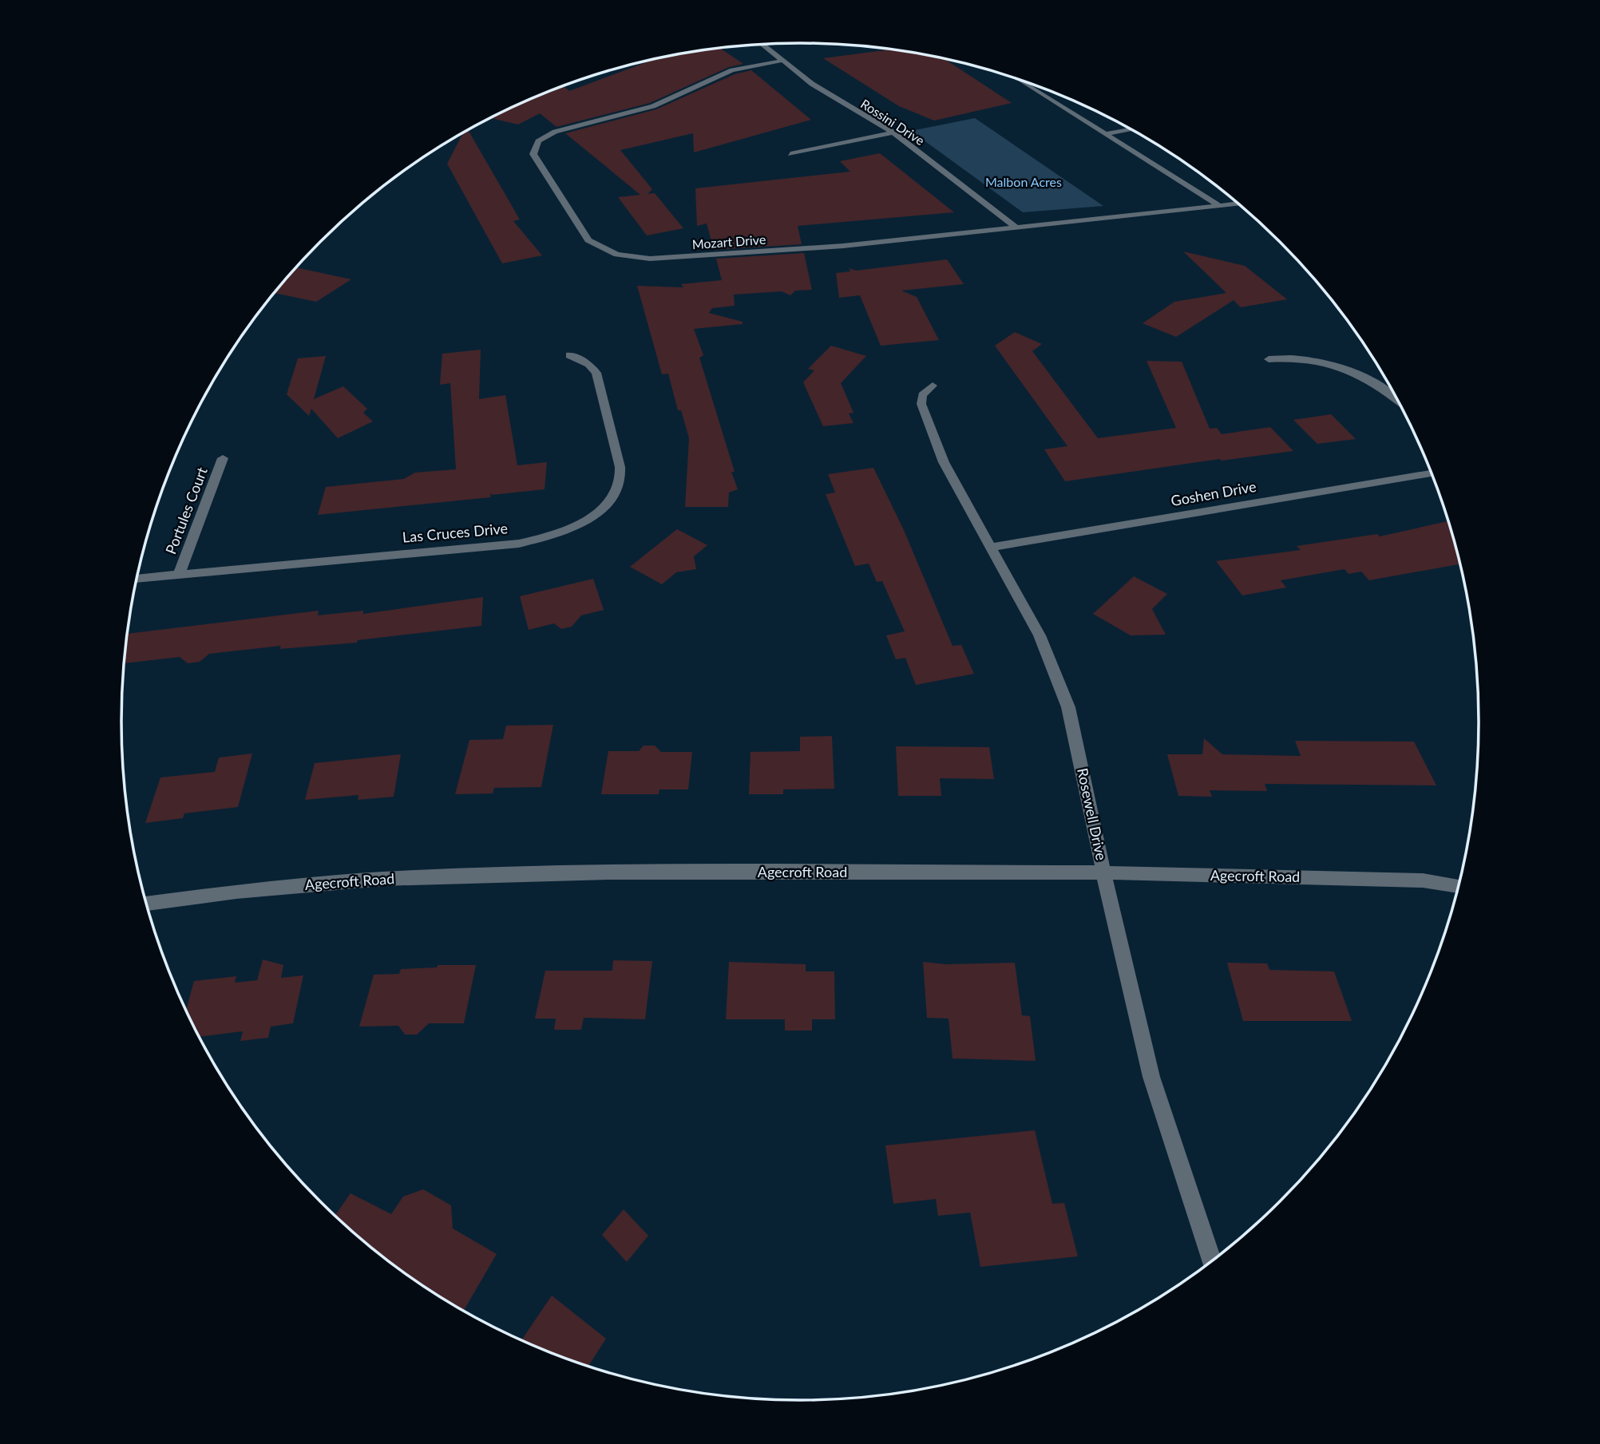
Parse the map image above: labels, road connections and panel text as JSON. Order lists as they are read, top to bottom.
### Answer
{
  "streets": {
    "street": [
      "Rossini Drive",
      "Mozart Drive",
      "Goshen Drive",
      "Portules Court",
      "Las Cruces Drive",
      "Rosewell Drive",
      "Agecroft Road"
    ]
  },
  "crossings": [
    ["Rossini Drive", "Mozart Drive"],
    ["Goshen Drive", "Rosewell Drive"],
    ["Portules Court", "Las Cruces Drive"],
    ["Rosewell Drive", "Agecroft Road"]
  ],
  "parks": ["Malbon Acres"]
}
